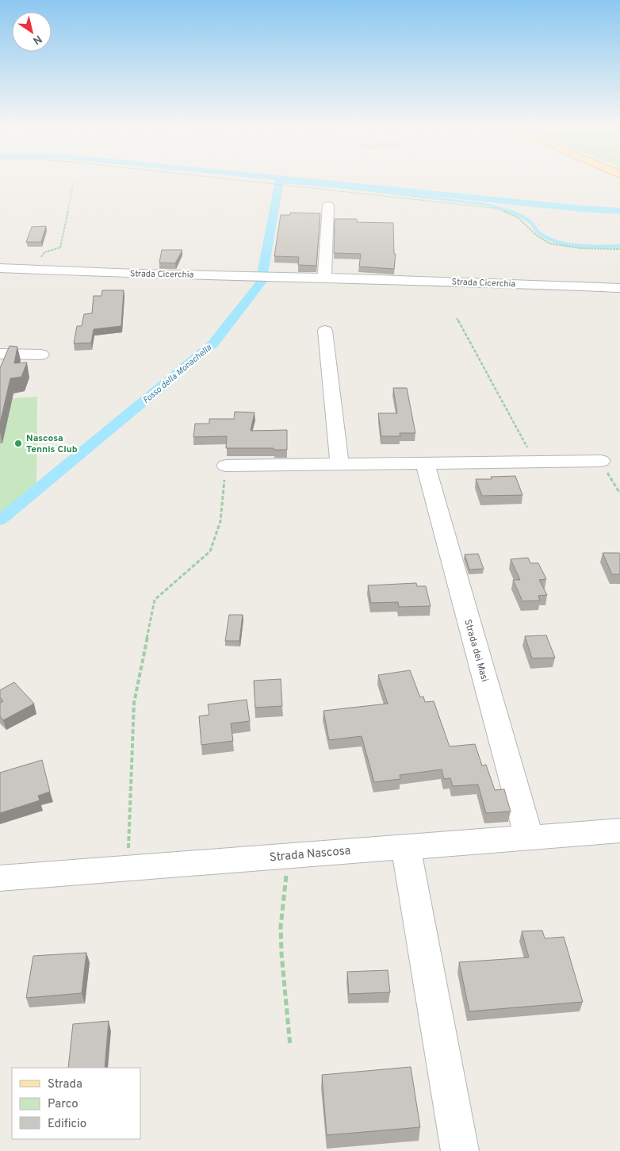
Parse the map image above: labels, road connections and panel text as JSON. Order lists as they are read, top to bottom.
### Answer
{
  "streets": {
    "street": ["Strada Cicerchia", "Strada dei Masi", "Strada Nascosa"]
  },
  "crossings": [
    ["Strada dei Masi", "Strada Nascosa"]
  ],
  "water": ["Fosso della Monachella"],
  "places": ["Nascosa Tennis Club"],
  "legend": ["Strada", "Parco", "Edificio"],
  "north": "bottom right"
}
